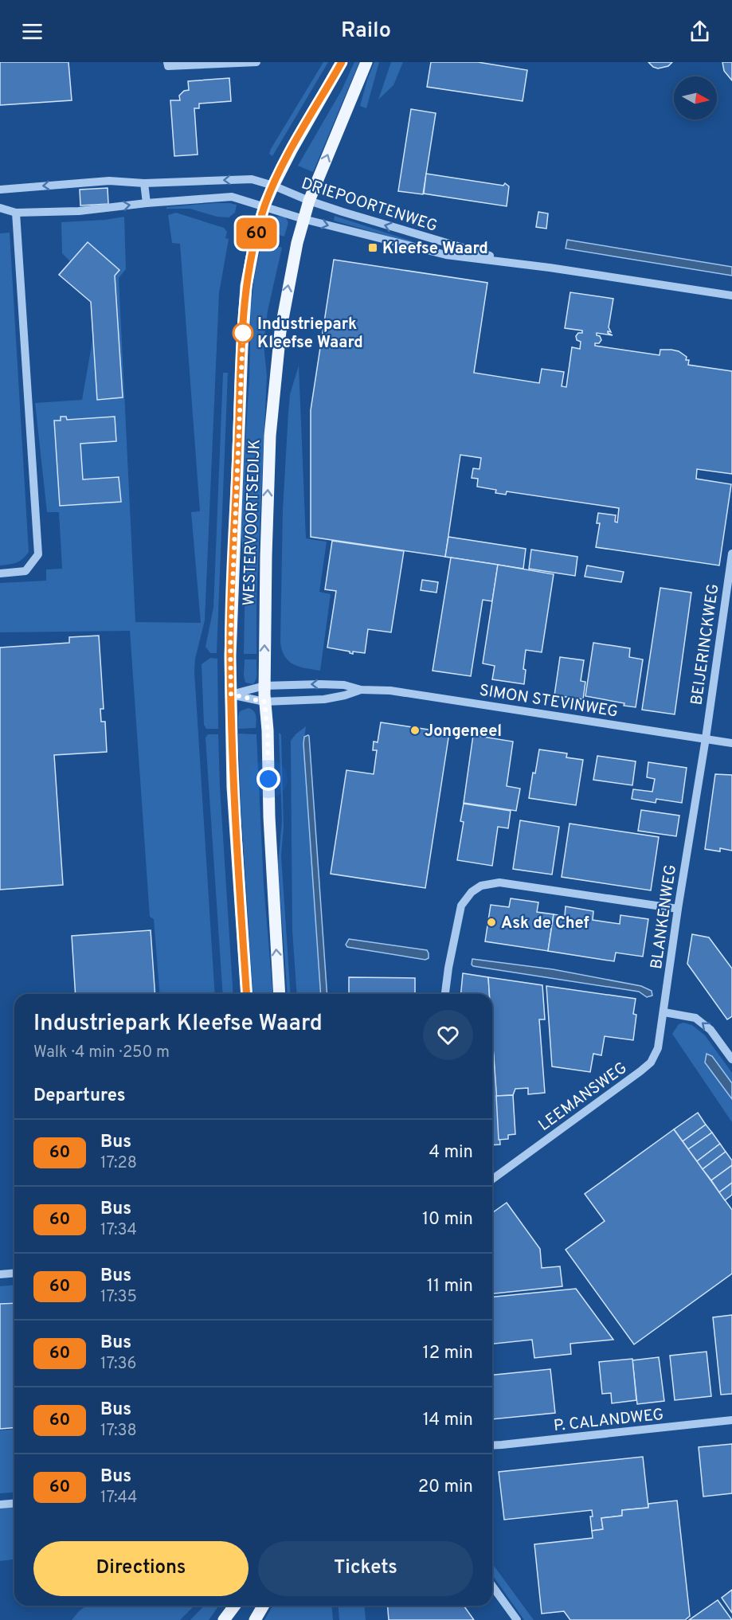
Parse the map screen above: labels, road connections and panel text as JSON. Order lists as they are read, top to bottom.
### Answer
{
  "streets": {
    "main road": ["WESTERVOORTSEDIJK"],
    "street": [
      "DRIEPOORTENWEG",
      "BEIJERINCKWEG",
      "SIMON STEVINWEG",
      "BLANKENWEG",
      "LEEMANSWEG",
      "P. CALANDWEG"
    ]
  },
  "crossings": [
    ["DRIEPOORTENWEG", "WESTERVOORTSEDIJK"],
    ["WESTERVOORTSEDIJK", "SIMON STEVINWEG"],
    ["BEIJERINCKWEG", "SIMON STEVINWEG"],
    ["BEIJERINCKWEG", "BLANKENWEG"],
    ["SIMON STEVINWEG", "BLANKENWEG"],
    ["BLANKENWEG", "LEEMANSWEG"]
  ],
  "places": {
    "transit": ["Kleefse Waard"],
    "other": ["Industriepark Kleefse Waard", "Jongeneel", "Ask de Chef"]
  },
  "lines": ["bus line 60"],
  "north": "right",
  "page": {
    "header": "Railo",
    "on_map": "60",
    "heading": [
      ["Industriepark Kleefse Waard", "Walk · 4 min · 250 m"],
      "Departures"
    ],
    "list": [
      {
        "mark": "60",
        "name": "Bus",
        "note": "17:28",
        "value": "4 min"
      },
      {
        "mark": "60",
        "name": "Bus",
        "note": "17:34",
        "value": "10 min"
      },
      {
        "mark": "60",
        "name": "Bus",
        "note": "17:35",
        "value": "11 min"
      },
      {
        "mark": "60",
        "name": "Bus",
        "note": "17:36",
        "value": "12 min"
      },
      {
        "mark": "60",
        "name": "Bus",
        "note": "17:38",
        "value": "14 min"
      },
      {
        "mark": "60",
        "name": "Bus",
        "note": "17:44",
        "value": "20 min"
      }
    ],
    "buttons": ["Directions", "Tickets"]
  }
}
